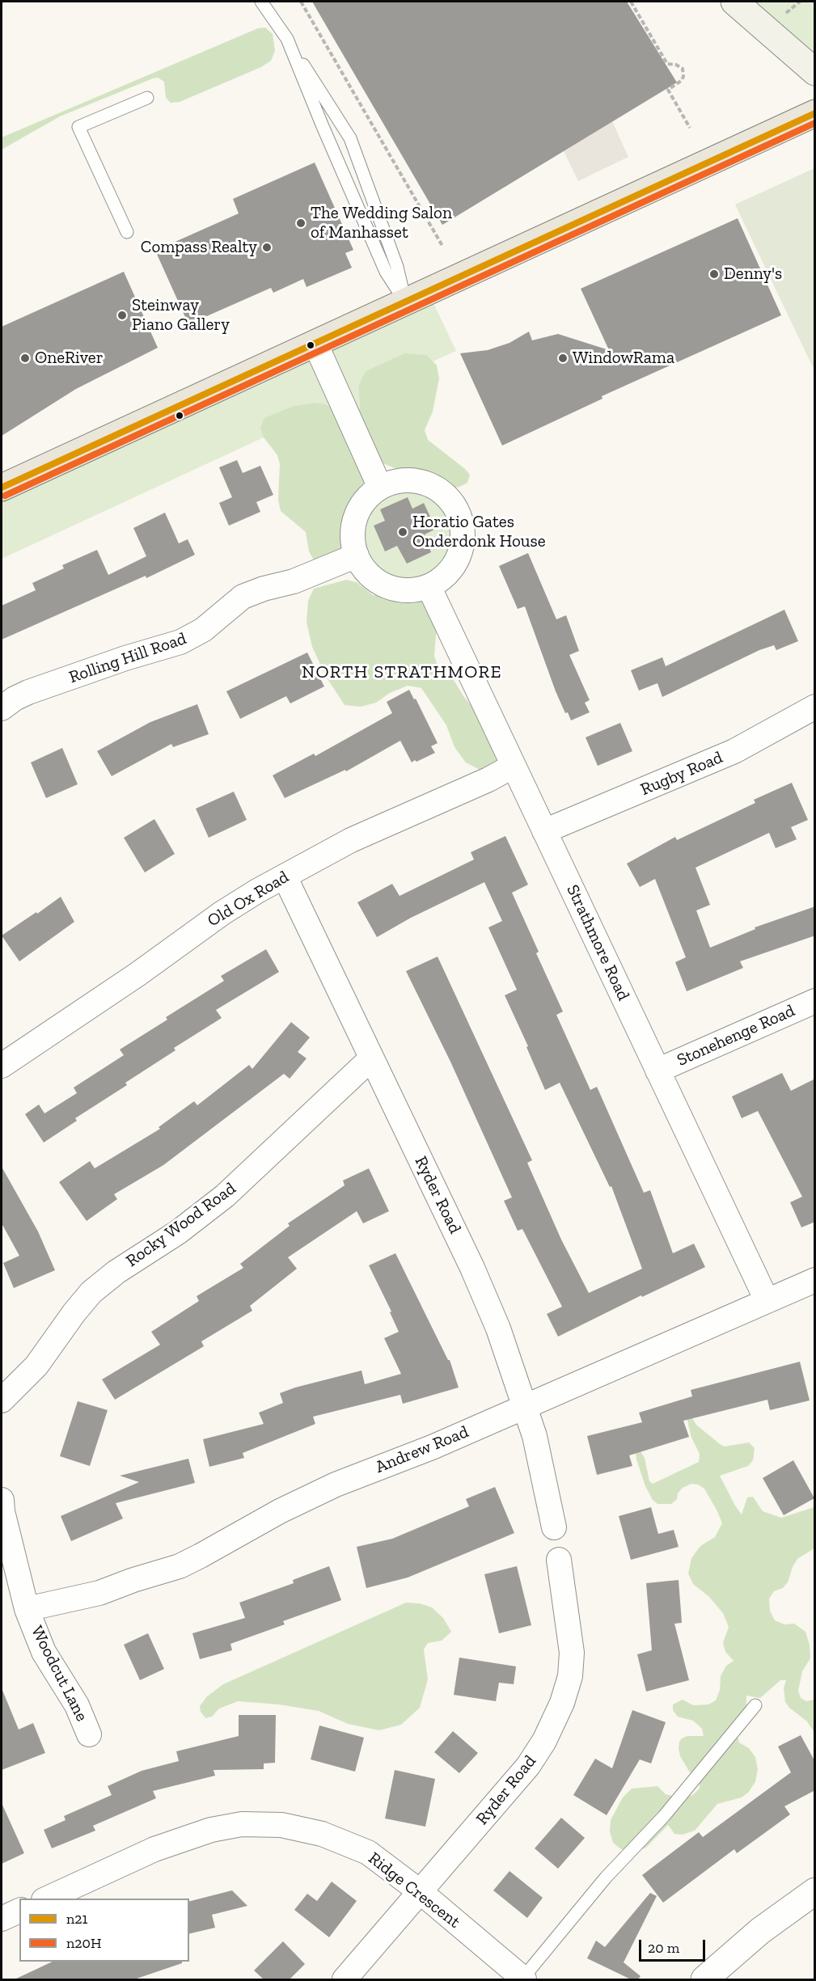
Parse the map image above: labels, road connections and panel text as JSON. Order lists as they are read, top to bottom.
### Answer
{
  "streets": {
    "street": [
      "Rolling Hill Road",
      "Rugby Road",
      "Old Ox Road",
      "Strathmore Road",
      "Stonehenge Road",
      "Ryder Road",
      "Rocky Wood Road",
      "Andrew Road",
      "Woodcut Lane",
      "Ridge Crescent"
    ]
  },
  "crossings": [
    ["Rolling Hill Road", "Strathmore Road"],
    ["Rugby Road", "Strathmore Road"],
    ["Old Ox Road", "Strathmore Road"],
    ["Old Ox Road", "Ryder Road"],
    ["Strathmore Road", "Stonehenge Road"],
    ["Strathmore Road", "Andrew Road"],
    ["Ryder Road", "Rocky Wood Road"],
    ["Ryder Road", "Andrew Road"],
    ["Ryder Road", "Ridge Crescent"],
    ["Andrew Road", "Woodcut Lane"]
  ],
  "districts": ["NORTH STRATHMORE"],
  "places": [
    "The Wedding Salon of Manhasset",
    "Compass Realty",
    "Denny's",
    "Steinway Piano Gallery",
    "OneRiver",
    "WindowRama",
    "Horatio Gates Onderdonk House"
  ],
  "lines": ["transit line n21", "transit line n20H"],
  "legend": ["n21", "n20H"],
  "scale_bar": "20 m"
}
